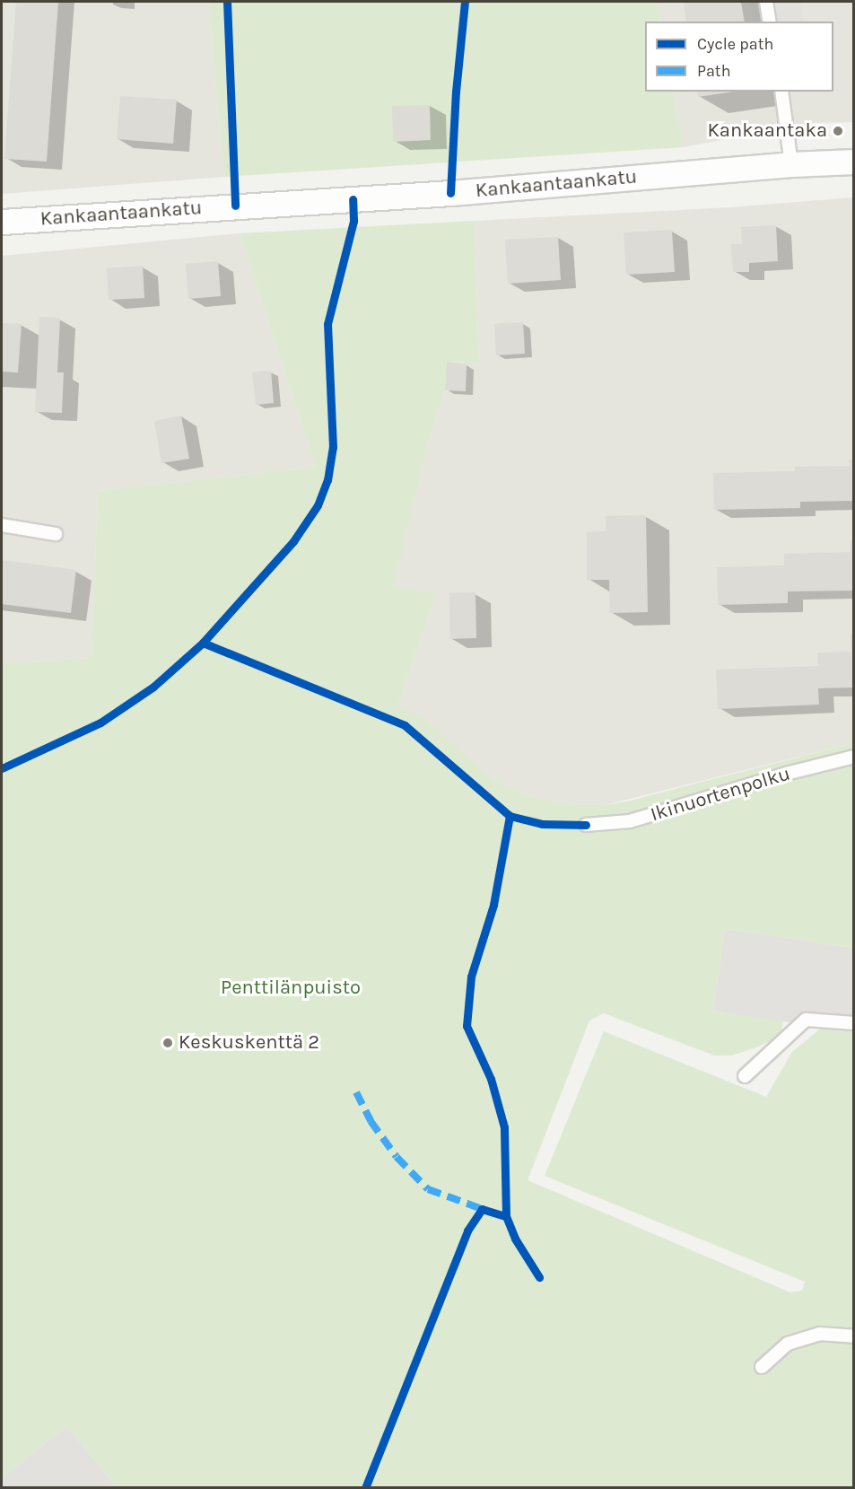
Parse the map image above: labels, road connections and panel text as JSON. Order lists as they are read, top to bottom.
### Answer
{
  "streets": {
    "street": ["Kankaantaankatu"],
    "lane": ["Ikinuortenpolku"]
  },
  "parks": ["Penttilänpuisto"],
  "places": ["Kankaantaka", "Keskuskenttä 2"],
  "legend": ["Cycle path", "Path"]
}
